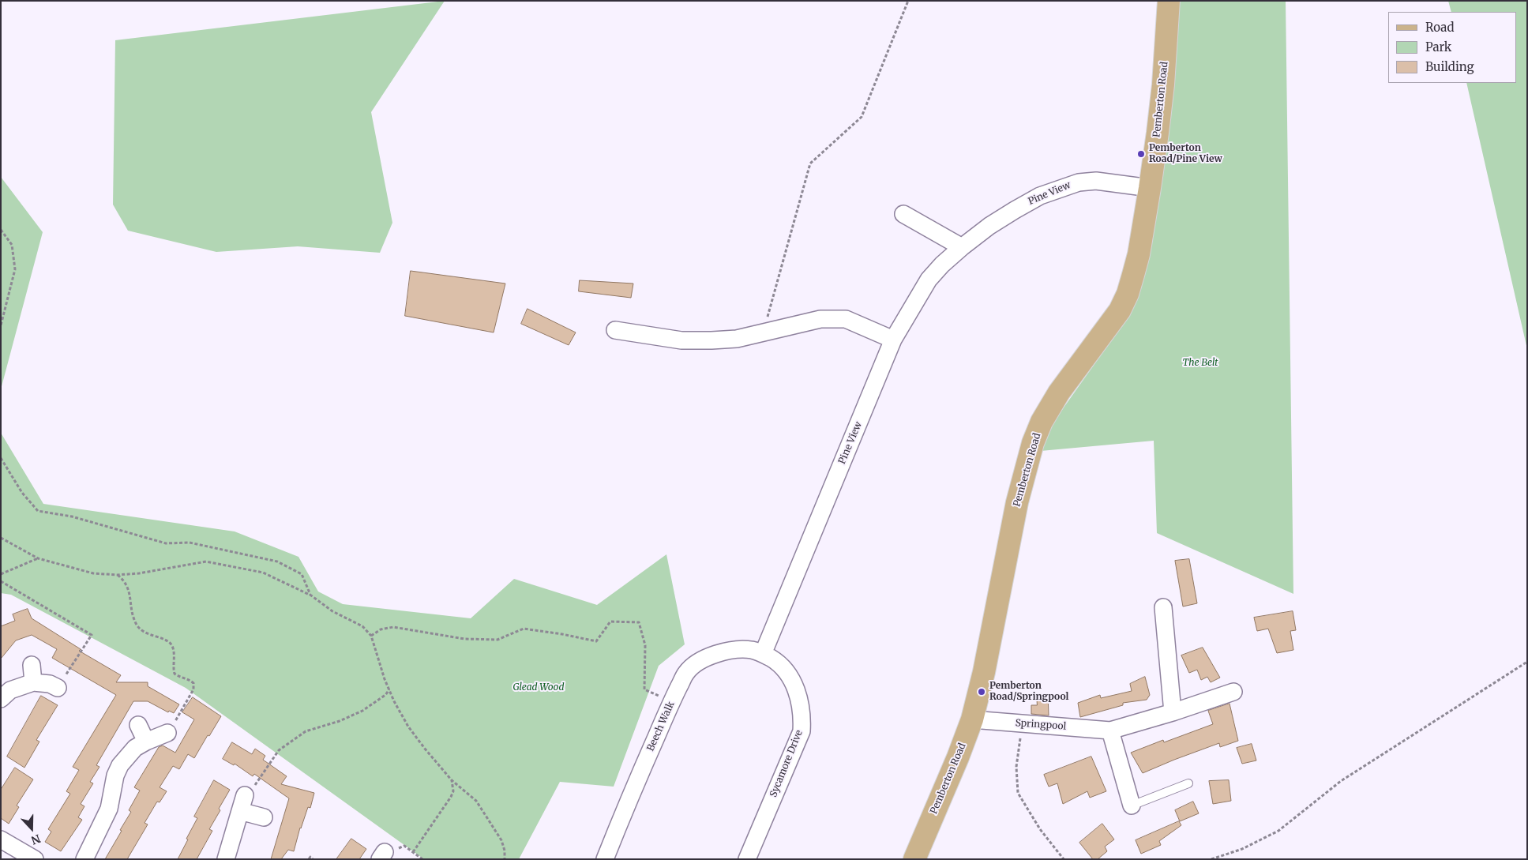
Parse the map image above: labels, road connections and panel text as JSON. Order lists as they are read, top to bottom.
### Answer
{
  "streets": {
    "main road": ["Pemberton Road"],
    "street": [
      "Pine View",
      "Springpool",
      "Beech Walk",
      "Sycamore Drive"
    ]
  },
  "crossings": [
    ["Pemberton Road", "Pine View"],
    ["Pemberton Road", "Springpool"],
    ["Pine View", "Beech Walk"],
    ["Pine View", "Sycamore Drive"],
    ["Beech Walk", "Sycamore Drive"]
  ],
  "parks": ["The Belt", "Glead Wood"],
  "places": ["Pemberton Road/Pine View", "Pemberton Road/Springpool"],
  "legend": ["Road", "Park", "Building"],
  "north": "bottom"
}
